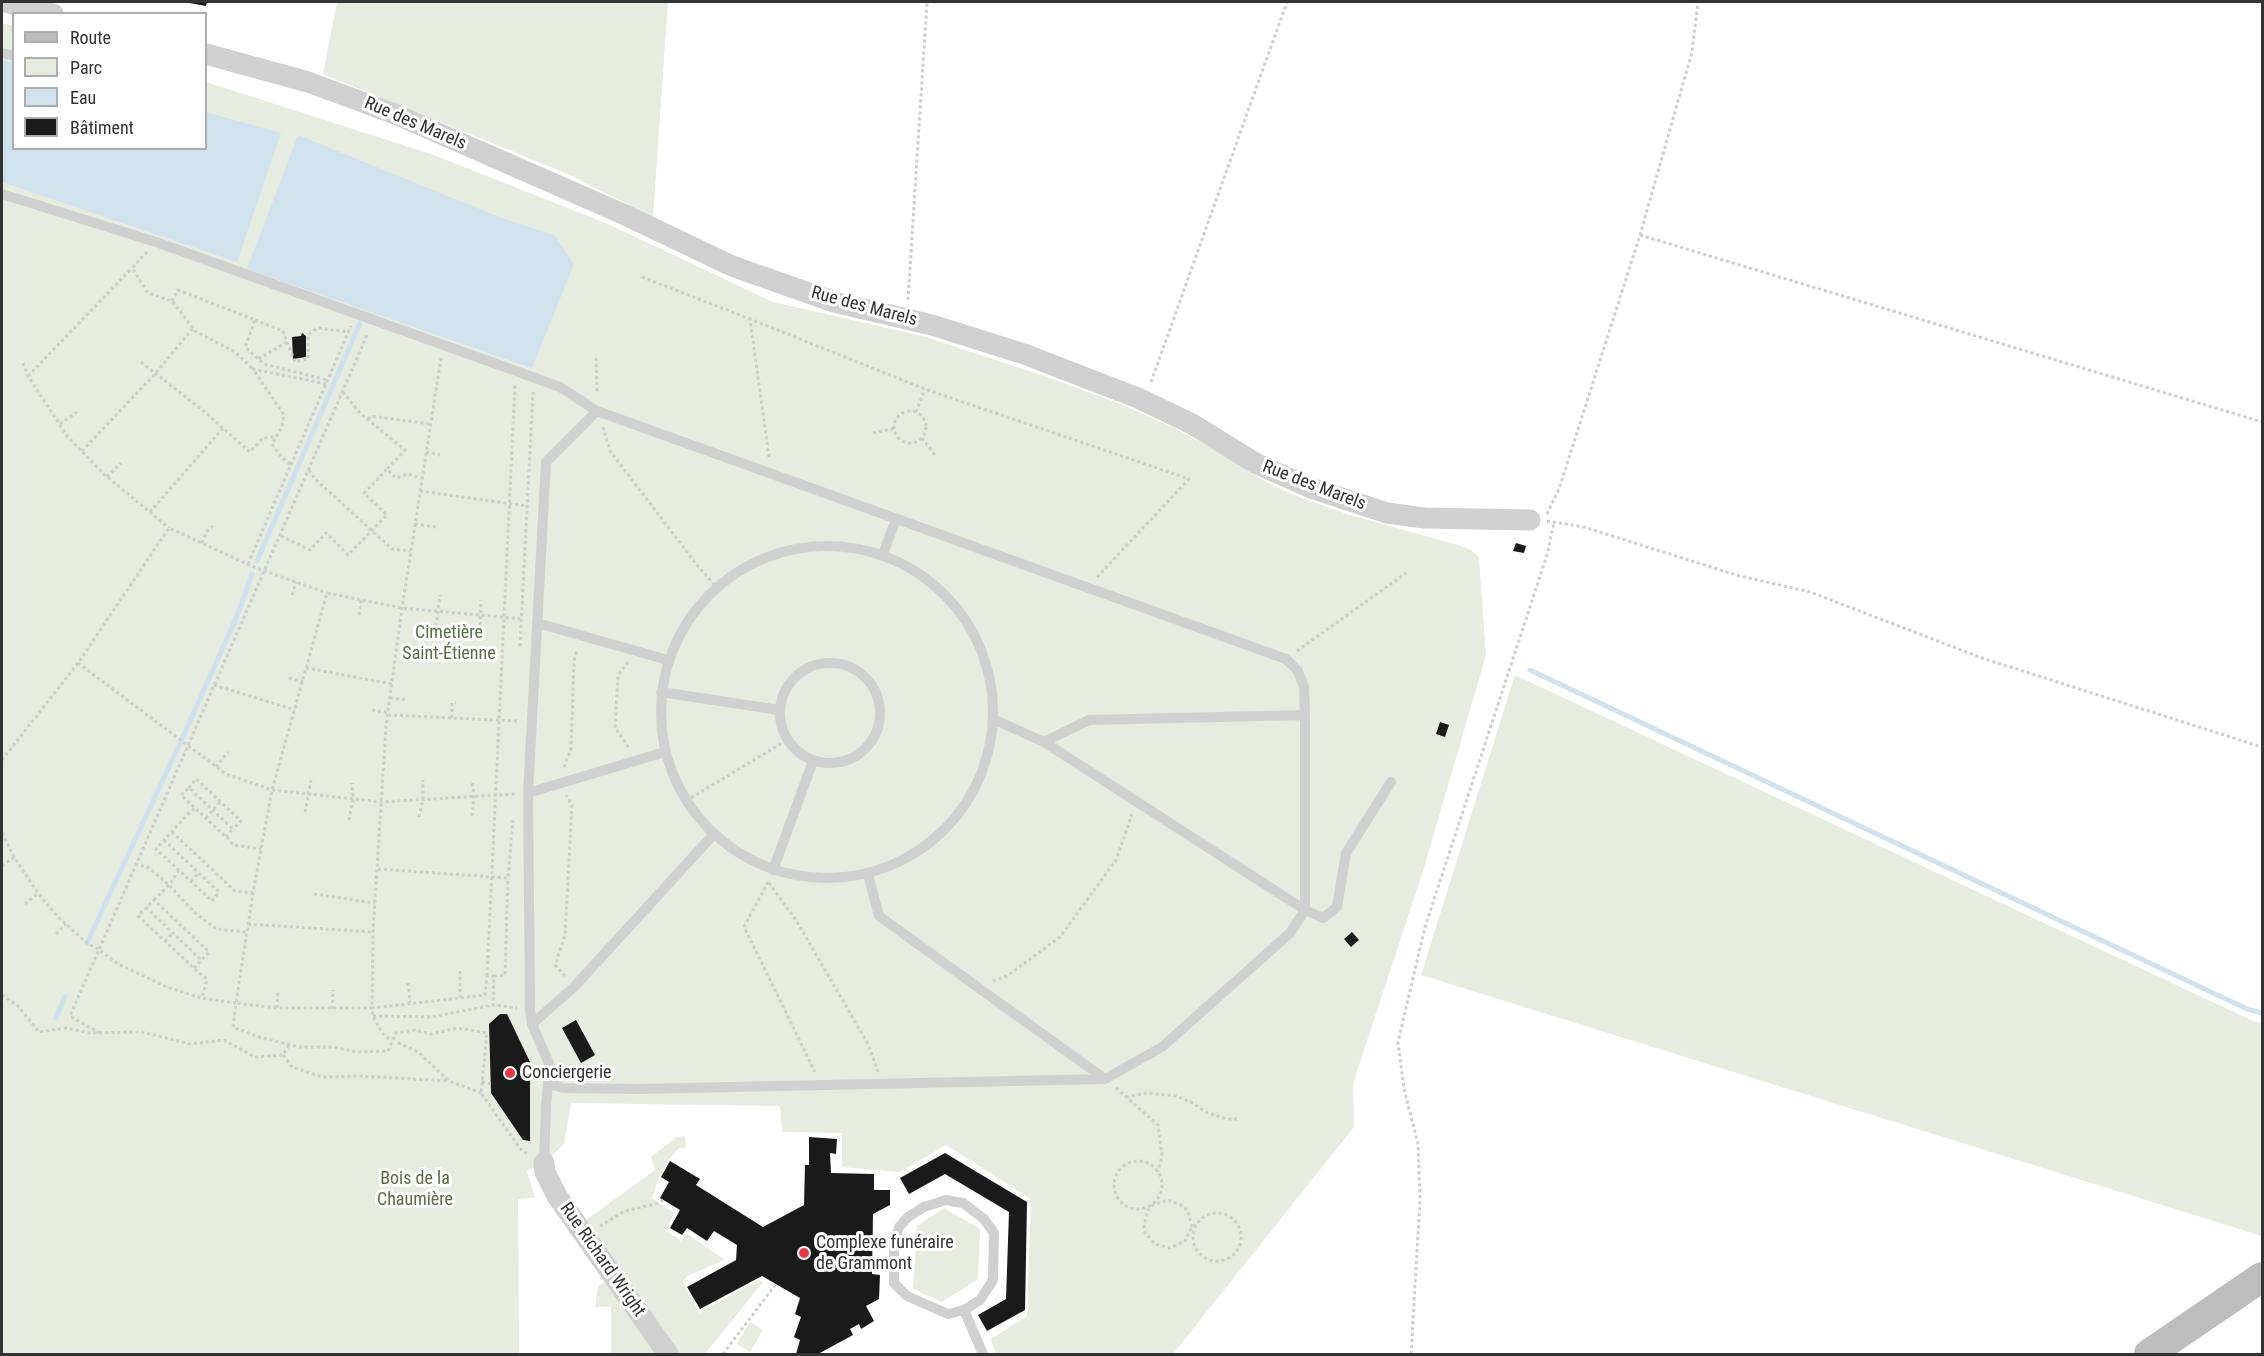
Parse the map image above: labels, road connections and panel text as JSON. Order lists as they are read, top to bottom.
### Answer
{
  "streets": {
    "street": ["Rue des Marels", "Rue Richard Wright"]
  },
  "parks": ["Cimetière Saint-Étienne", "Bois de la Chaumière"],
  "places": ["Conciergerie", "Complexe funéraire de Grammont"],
  "legend": [
    "Route",
    "Parc",
    "Eau",
    "Bâtiment"
  ]
}
